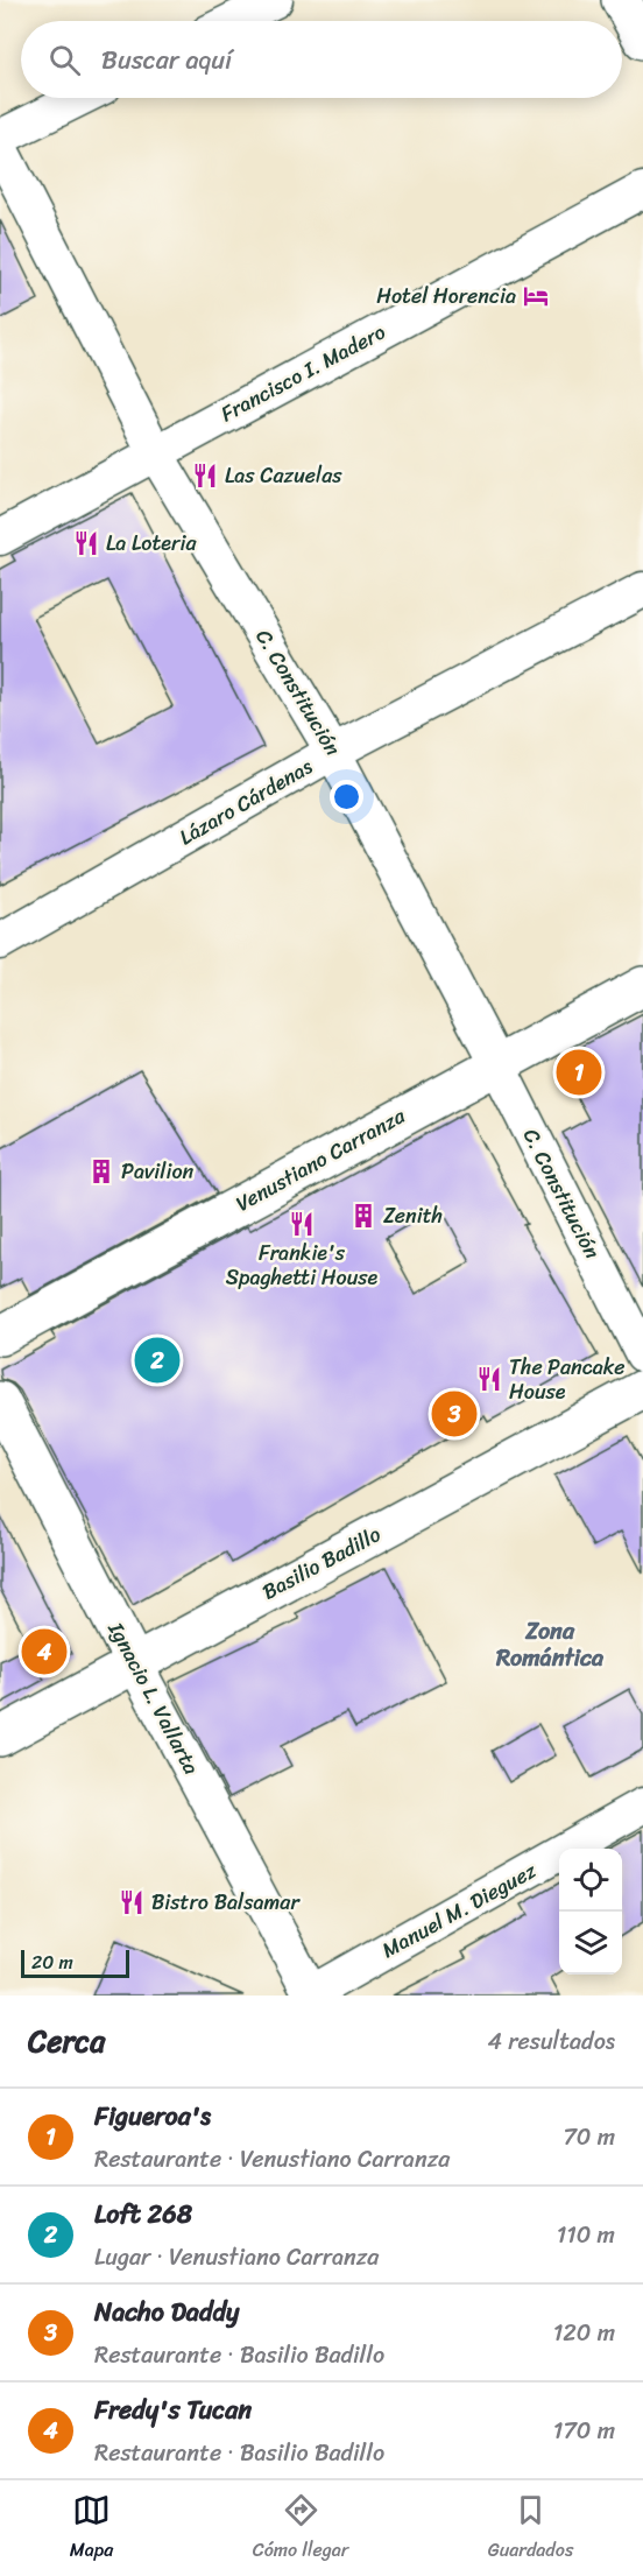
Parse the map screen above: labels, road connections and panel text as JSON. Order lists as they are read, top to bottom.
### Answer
{
  "streets": {
    "main road": ["Venustiano Carranza", "Basilio Badillo", "Ignacio L. Vallarta"],
    "street": [
      "Francisco I. Madero",
      "C. Constitución",
      "Lázaro Cárdenas",
      "Manuel M. Dieguez"
    ]
  },
  "crossings": [
    ["Francisco I. Madero", "C. Constitución"],
    ["C. Constitución", "Lázaro Cárdenas"],
    ["C. Constitución", "Venustiano Carranza"],
    ["Basilio Badillo", "Ignacio L. Vallarta"],
    ["Ignacio L. Vallarta", "Manuel M. Dieguez"]
  ],
  "districts": ["Zona Romántica"],
  "places": {
    "hotel": ["Hotel Horencia"],
    "restaurant": [
      "Las Cazuelas",
      "La Loteria",
      "Frankie's Spaghetti House",
      "The Pancake House",
      "Bistro Balsamar"
    ],
    "building": ["Pavilion", "Zenith"]
  },
  "scale_bar": "20 m",
  "page": {
    "search": "Buscar aquí",
    "pins": [
      "1",
      "2",
      "3",
      "4"
    ],
    "scale": "20 m",
    "heading": ["Cerca", "4 resultados"],
    "list": [
      {
        "mark": "1",
        "name": "Figueroa's",
        "note": "Restaurante · Venustiano Carranza",
        "value": "70 m"
      },
      {
        "mark": "2",
        "name": "Loft 268",
        "note": "Lugar · Venustiano Carranza",
        "value": "110 m"
      },
      {
        "mark": "3",
        "name": "Nacho Daddy",
        "note": "Restaurante · Basilio Badillo",
        "value": "120 m"
      },
      {
        "mark": "4",
        "name": "Fredy's Tucan",
        "note": "Restaurante · Basilio Badillo",
        "value": "170 m"
      }
    ],
    "nav": ["Mapa", "Cómo llegar", "Guardados"]
  }
}
